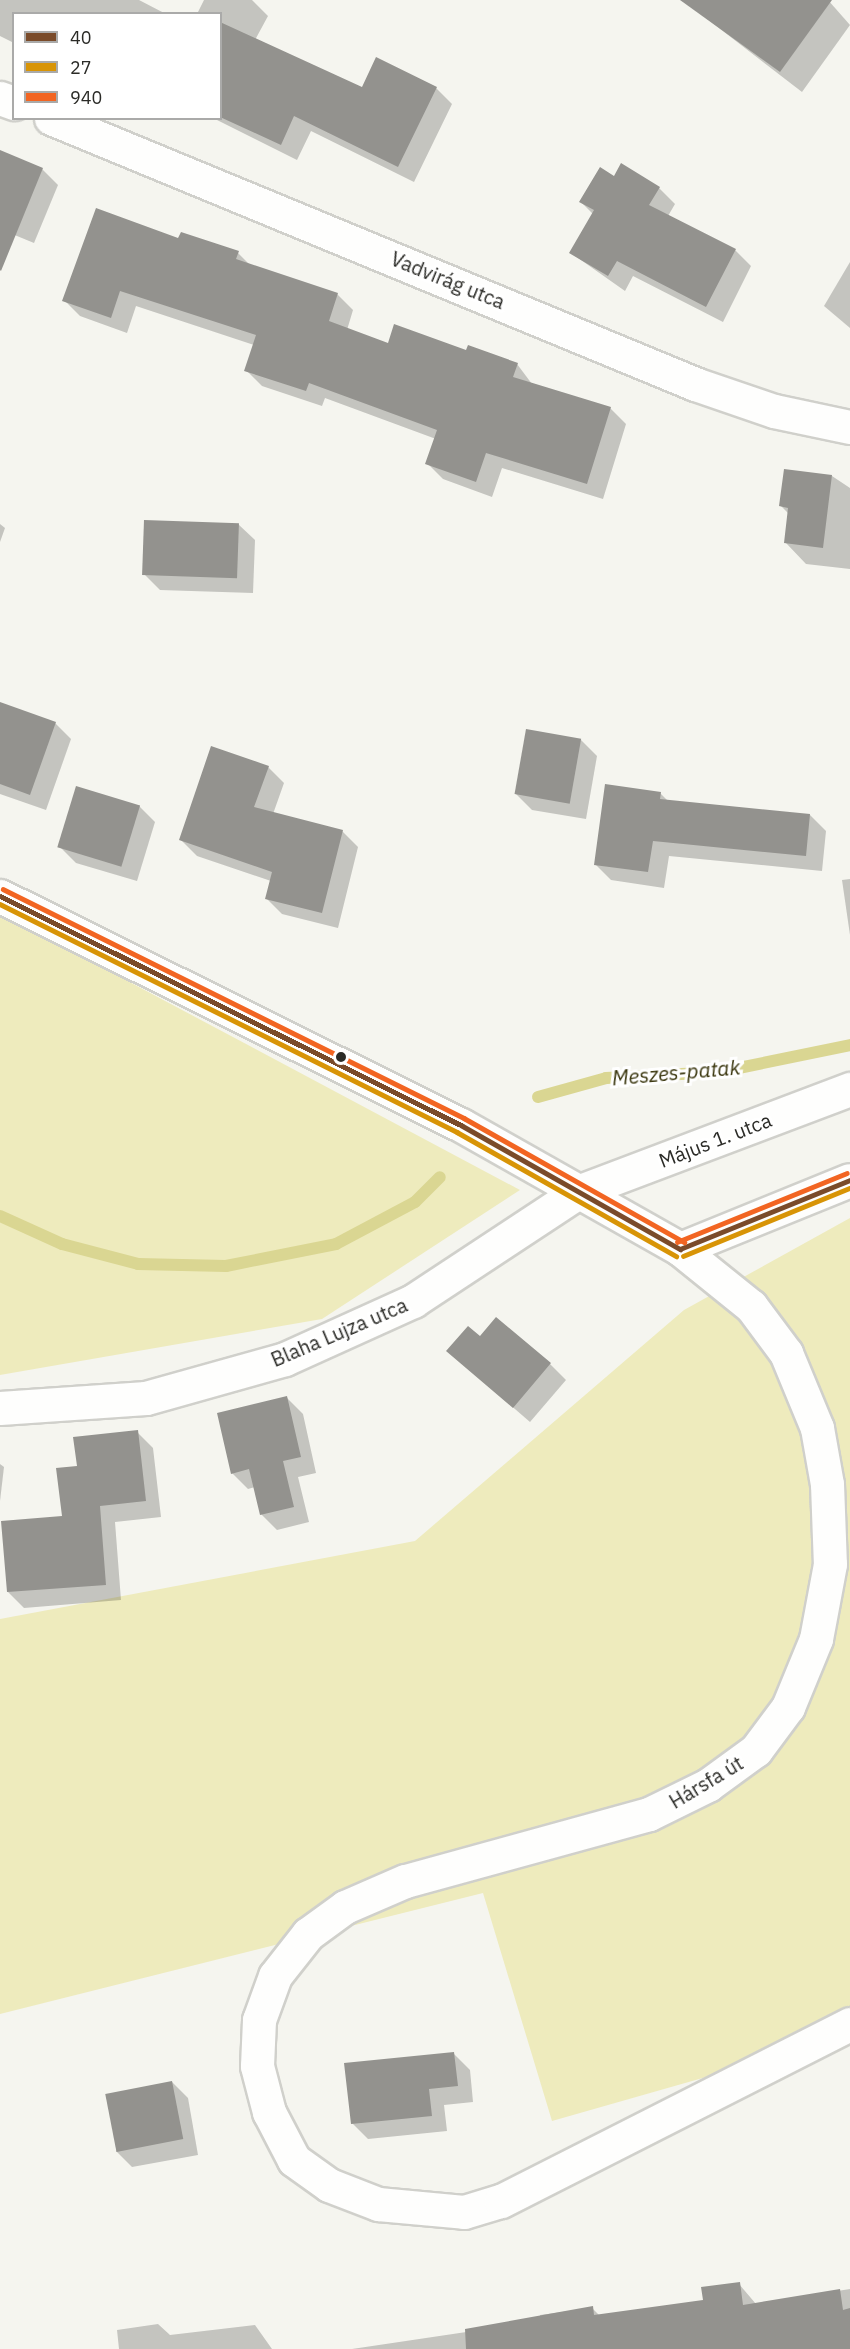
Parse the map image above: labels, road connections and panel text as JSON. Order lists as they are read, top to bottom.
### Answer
{
  "streets": {
    "street": [
      "Vadvirág utca",
      "Május 1. utca",
      "Blaha Lujza utca",
      "Hársfa út"
    ]
  },
  "crossings": [
    ["Május 1. utca", "Blaha Lujza utca"],
    ["Május 1. utca", "Hársfa út"],
    ["Blaha Lujza utca", "Hársfa út"]
  ],
  "water": ["Meszes-patak"],
  "lines": ["transit line 940", "transit line 40", "transit line 27"],
  "legend": ["40", "27", "940"]
}
